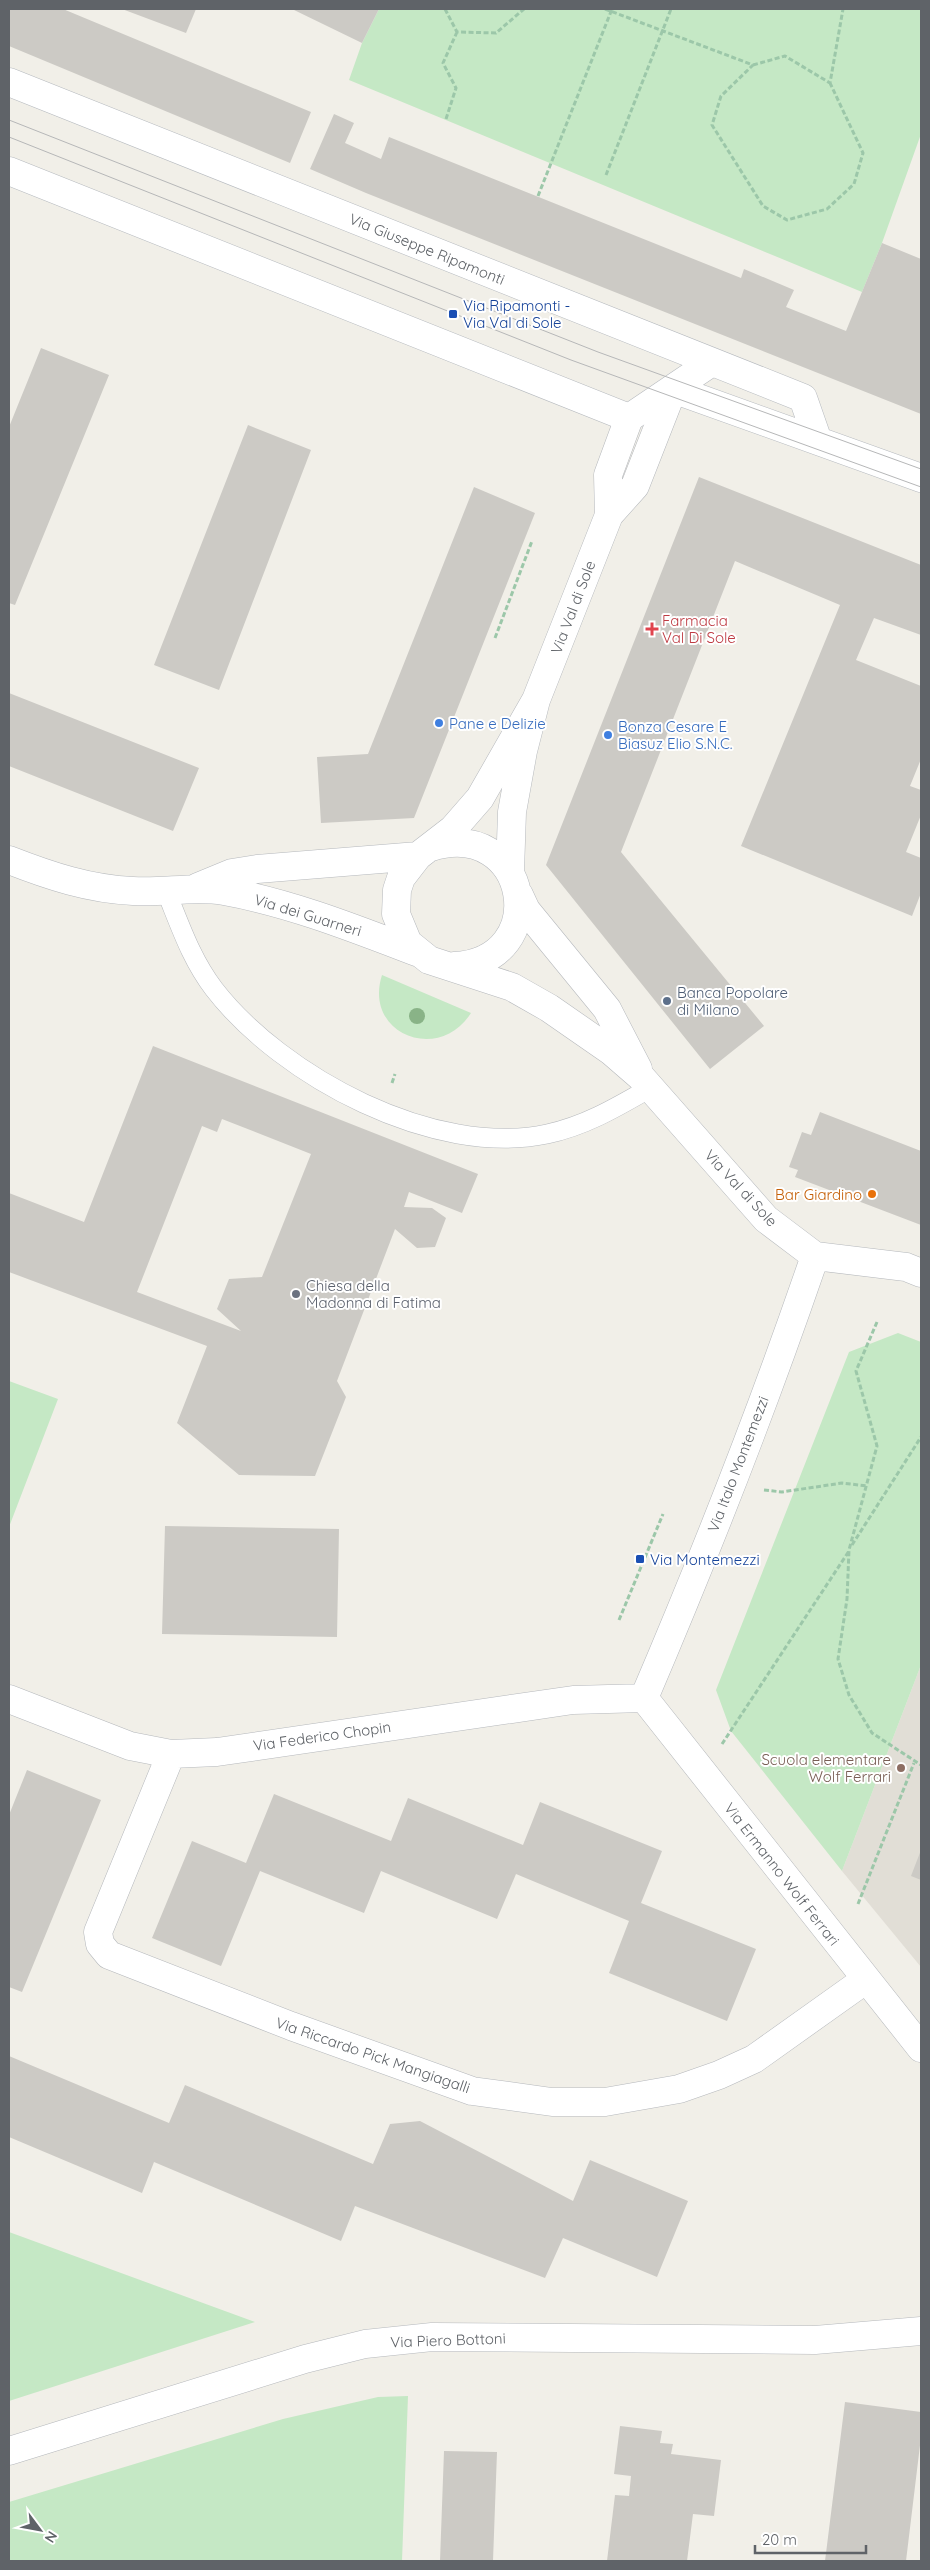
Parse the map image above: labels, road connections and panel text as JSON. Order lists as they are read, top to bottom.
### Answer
{
  "streets": {
    "street": [
      "Via Giuseppe Ripamonti",
      "Via Val di Sole",
      "Via dei Guarneri",
      "Via Italo Montemezzi",
      "Via Federico Chopin",
      "Via Ermanno Wolf Ferrari",
      "Via Riccardo Pick Mangiagalli",
      "Via Piero Bottoni"
    ]
  },
  "crossings": [
    ["Via Val di Sole", "Via dei Guarneri"],
    ["Via Val di Sole", "Via Italo Montemezzi"],
    ["Via Italo Montemezzi", "Via Federico Chopin"],
    ["Via Italo Montemezzi", "Via Ermanno Wolf Ferrari"],
    ["Via Federico Chopin", "Via Ermanno Wolf Ferrari"],
    ["Via Federico Chopin", "Via Riccardo Pick Mangiagalli"],
    ["Via Ermanno Wolf Ferrari", "Via Riccardo Pick Mangiagalli"]
  ],
  "places": {
    "transit": ["Via Ripamonti - Via Val di Sole", "Via Montemezzi"],
    "health": ["Farmacia Val Di Sole"],
    "other": [
      "Pane e Delizie",
      "Bonza Cesare E Biasuz Elio S.N.C.",
      "Banca Popolare di Milano",
      "Bar Giardino",
      "Chiesa della Madonna di Fatima",
      "Scuola elementare Wolf Ferrari"
    ]
  },
  "scale_bar": "20 m",
  "north": "bottom right"
}
